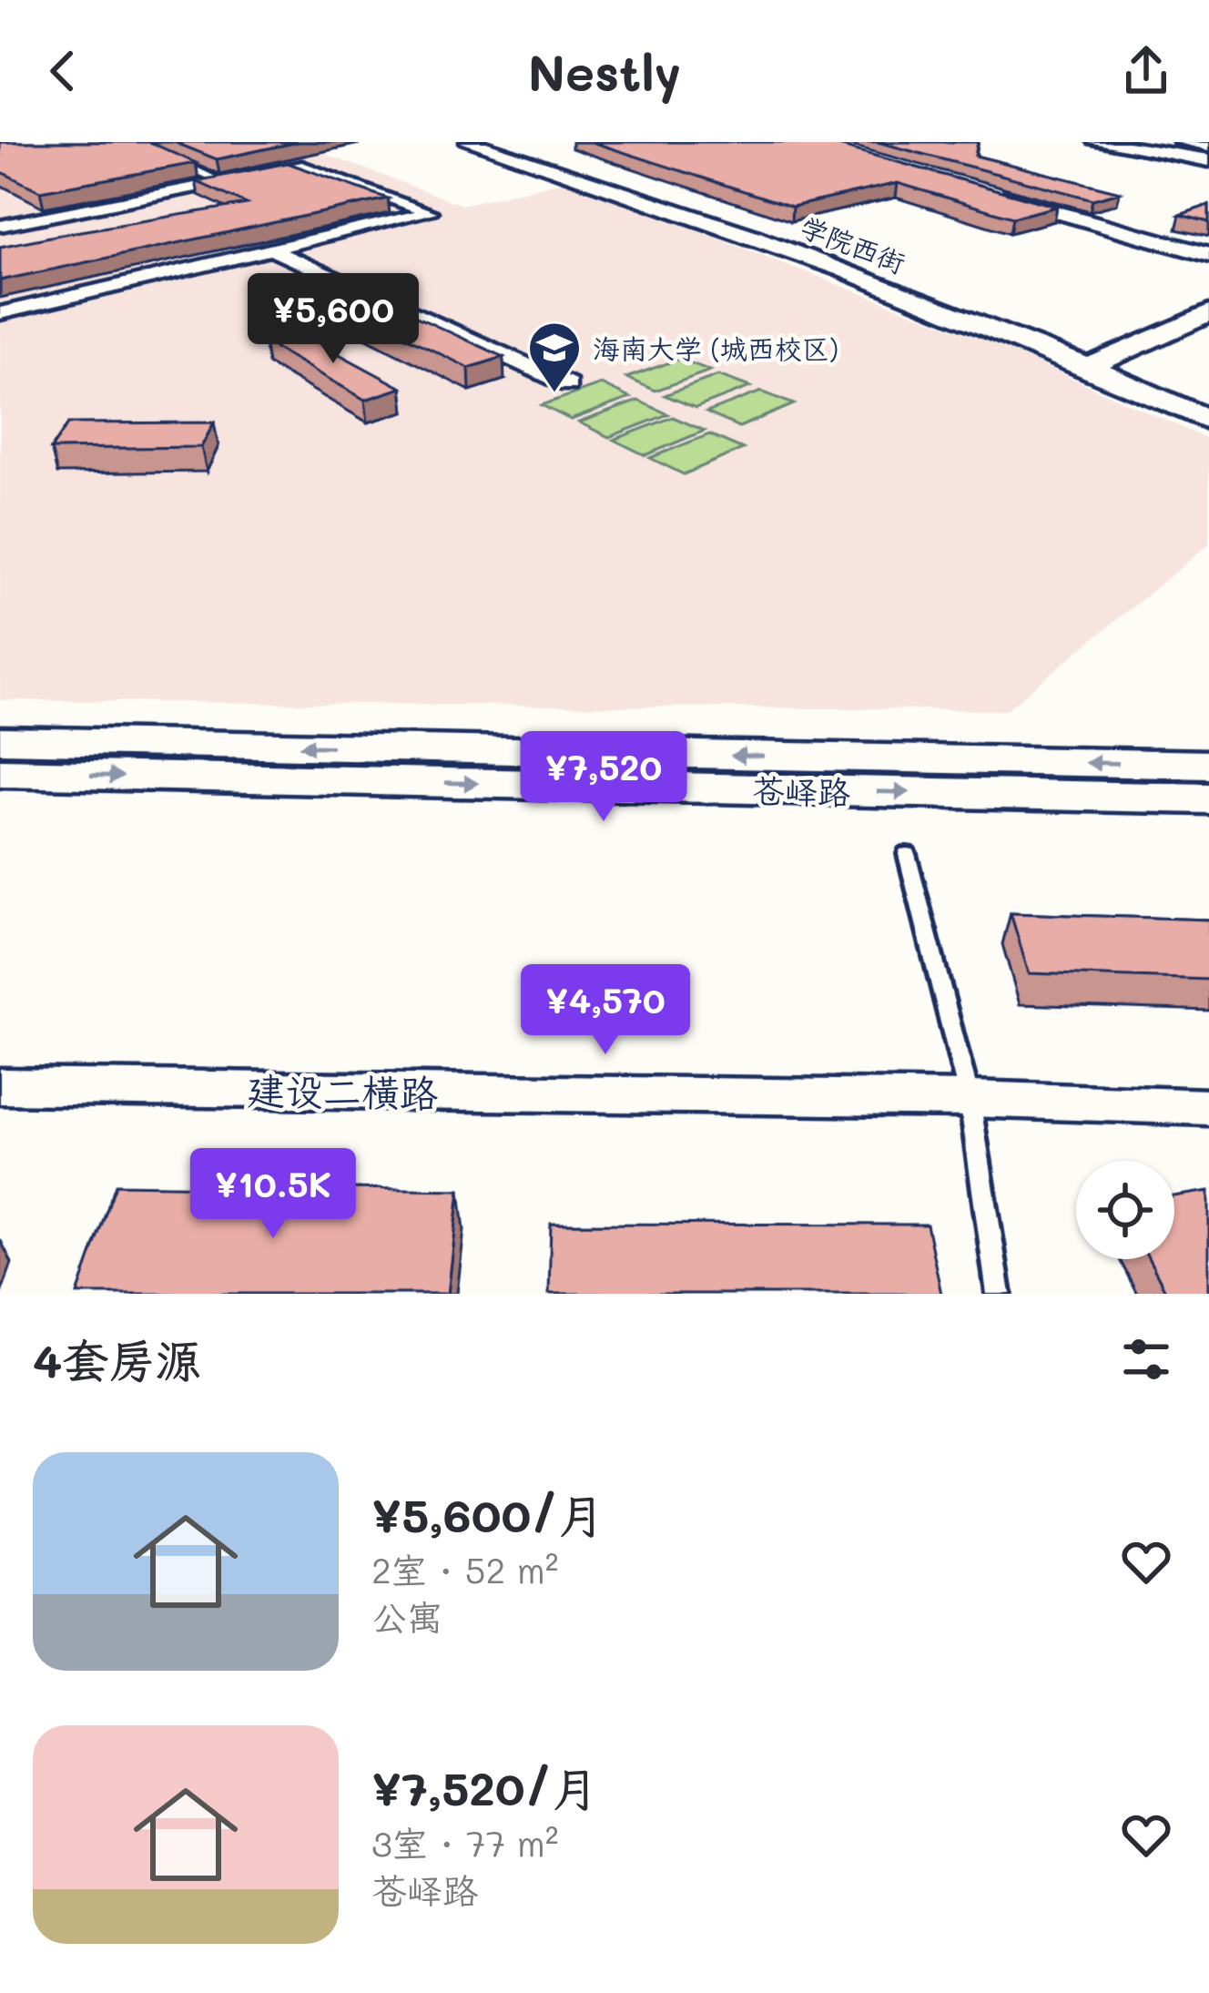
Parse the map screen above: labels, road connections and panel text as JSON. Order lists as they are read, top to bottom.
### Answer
{
  "streets": {
    "main road": ["学院西街", "苍峄路"],
    "street": ["建设二横路"]
  },
  "places": {
    "school or university": ["海南大学 (城西校区)"]
  },
  "page": {
    "header": "Nestly",
    "price": [
      "¥5,600",
      "¥7,520",
      "¥4,570",
      "¥10.5K"
    ],
    "heading": "4套房源",
    "list": [
      {
        "name": "¥5,600/月",
        "note": "2室 · 52 m² · 公寓"
      },
      {
        "name": "¥7,520/月",
        "note": "3室 · 77 m² · 苍峄路"
      }
    ]
  }
}
